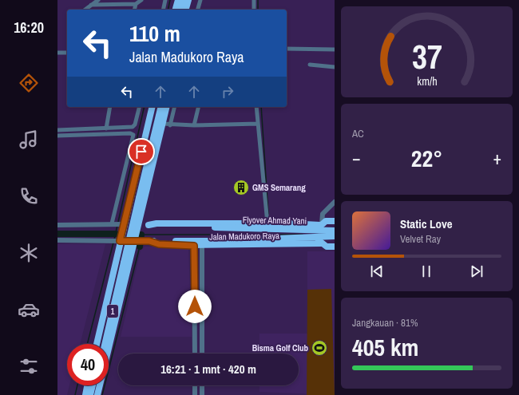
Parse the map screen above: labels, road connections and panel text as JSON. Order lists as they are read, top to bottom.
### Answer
{
  "streets": {
    "highway": ["Flyover Ahmad Yani", "Jalan Madukoro Raya", "1"]
  },
  "crossings": [
    ["Flyover Ahmad Yani", "Jalan Madukoro Raya"]
  ],
  "places": {
    "building": ["GMS Semarang"],
    "sports": ["Bisma Golf Club"]
  },
  "page": {
    "tabs": "16:20",
    "turn": ["110 m", "Jalan Madukoro Raya"],
    "tile": [
      "AC",
      ["Jangkauan · 81%", "405 km"]
    ],
    "heat": ["−", "22°", "+"],
    "song": ["Static Love", "Velvet Ray"],
    "limit": "40",
    "trip": "16:21 · 1 mnt · 420 m",
    "gauge": ["37", "km/h"]
  }
}
